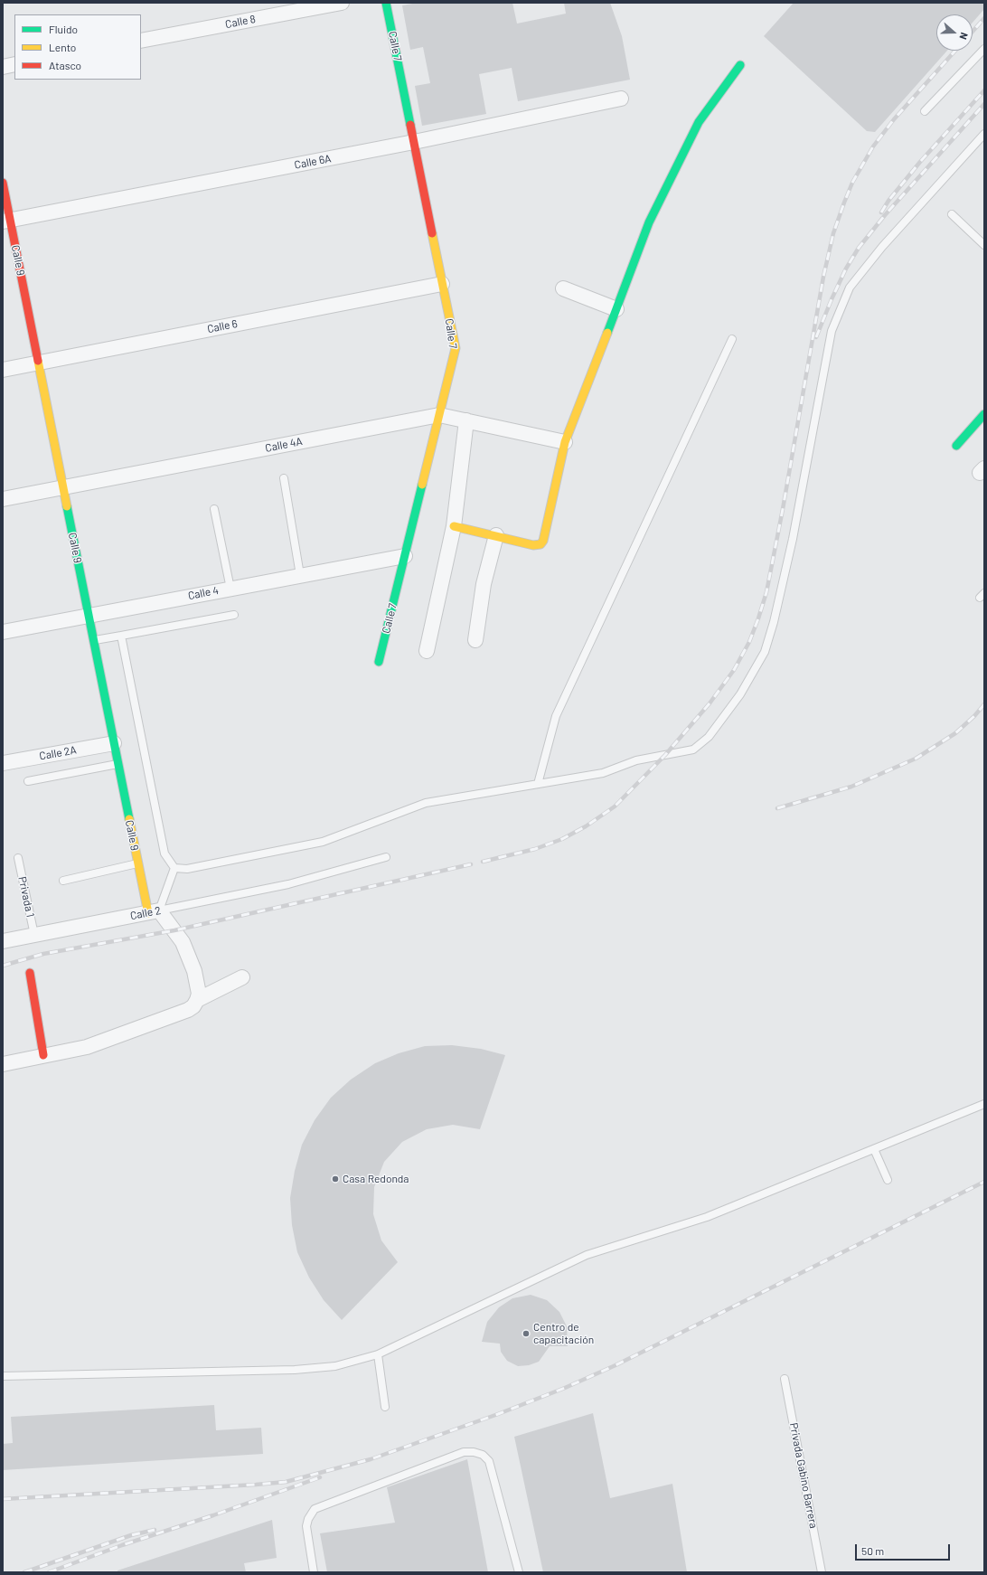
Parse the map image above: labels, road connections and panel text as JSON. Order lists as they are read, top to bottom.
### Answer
{
  "streets": {
    "street": [
      "Calle 8",
      "Calle 7",
      "Calle 6A",
      "Calle 9",
      "Calle 6",
      "Calle 4A",
      "Calle 4",
      "Calle 2A",
      "Calle 2"
    ],
    "lane": ["Privada 1", "Privada Gabino Barrera"]
  },
  "crossings": [
    ["Calle 7", "Calle 6A"],
    ["Calle 7", "Calle 6"],
    ["Calle 7", "Calle 4A"],
    ["Calle 7", "Calle 4"],
    ["Calle 6A", "Calle 9"],
    ["Calle 9", "Calle 6"],
    ["Calle 9", "Calle 4A"],
    ["Calle 9", "Calle 4"],
    ["Calle 9", "Calle 2A"],
    ["Calle 9", "Calle 2"],
    ["Privada 1", "Calle 2"]
  ],
  "places": ["Casa Redonda", "Centro de capacitación"],
  "legend": ["Fluido", "Lento", "Atasco"],
  "scale_bar": "50 m",
  "north": "right"
}
